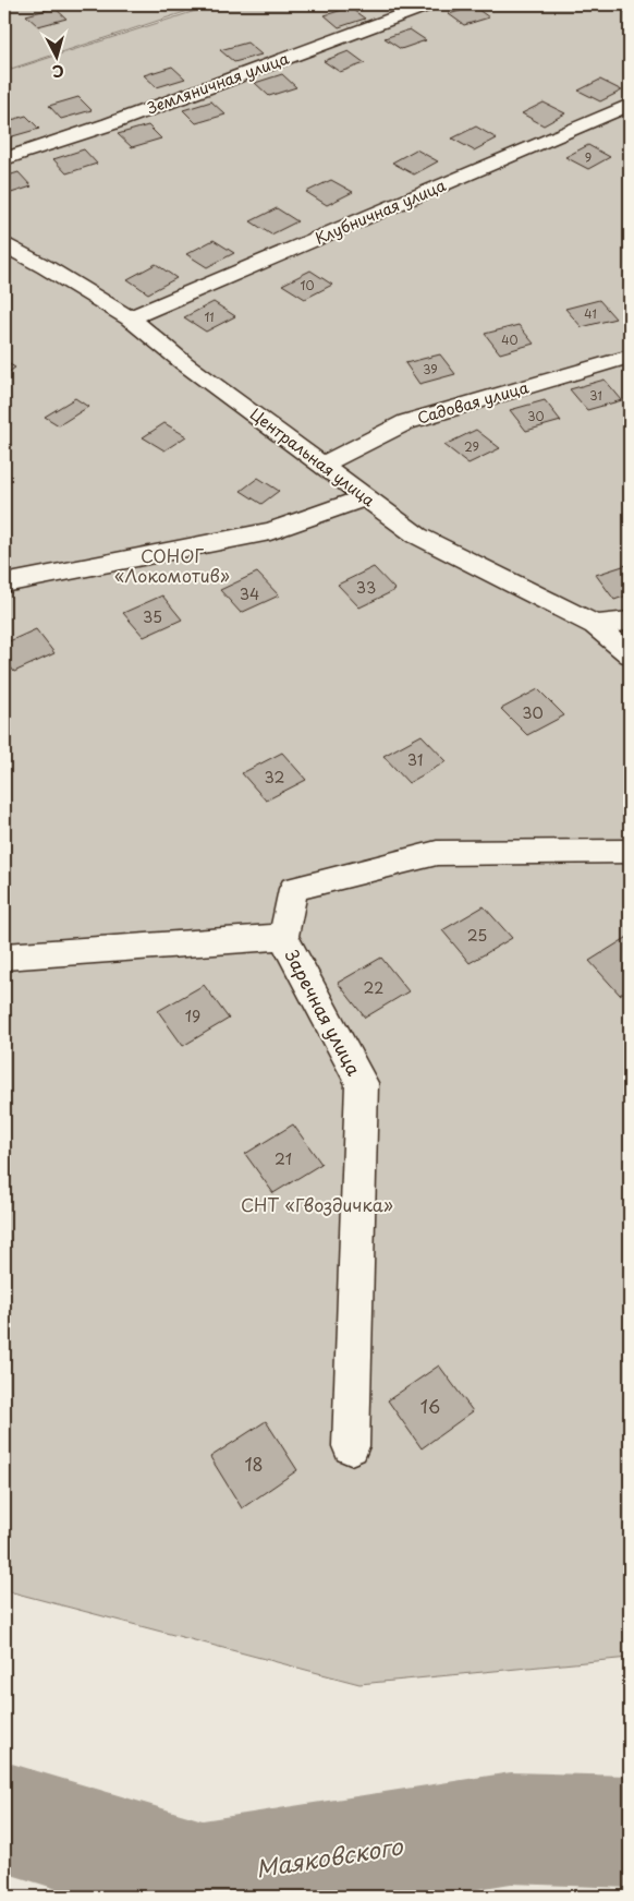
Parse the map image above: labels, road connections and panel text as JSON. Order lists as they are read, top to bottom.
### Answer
{
  "streets": {
    "street": [
      "Земляничная улица",
      "Клубничная улица",
      "Садовая улица",
      "Центральная улица",
      "Заречная улица"
    ]
  },
  "crossings": [
    ["Клубничная улица", "Центральная улица"],
    ["Садовая улица", "Центральная улица"]
  ],
  "water": ["Маяковского"],
  "parks": ["СОНОГ «Локомотив»", "СНТ «Гвоздичка»"],
  "house_numbers": [
    "9",
    "10",
    "41",
    "11",
    "40",
    "39",
    "31",
    "30",
    "29",
    "33",
    "34",
    "35",
    "30",
    "31",
    "32",
    "25",
    "22",
    "19",
    "21",
    "16",
    "18"
  ],
  "north": "bottom"
}
